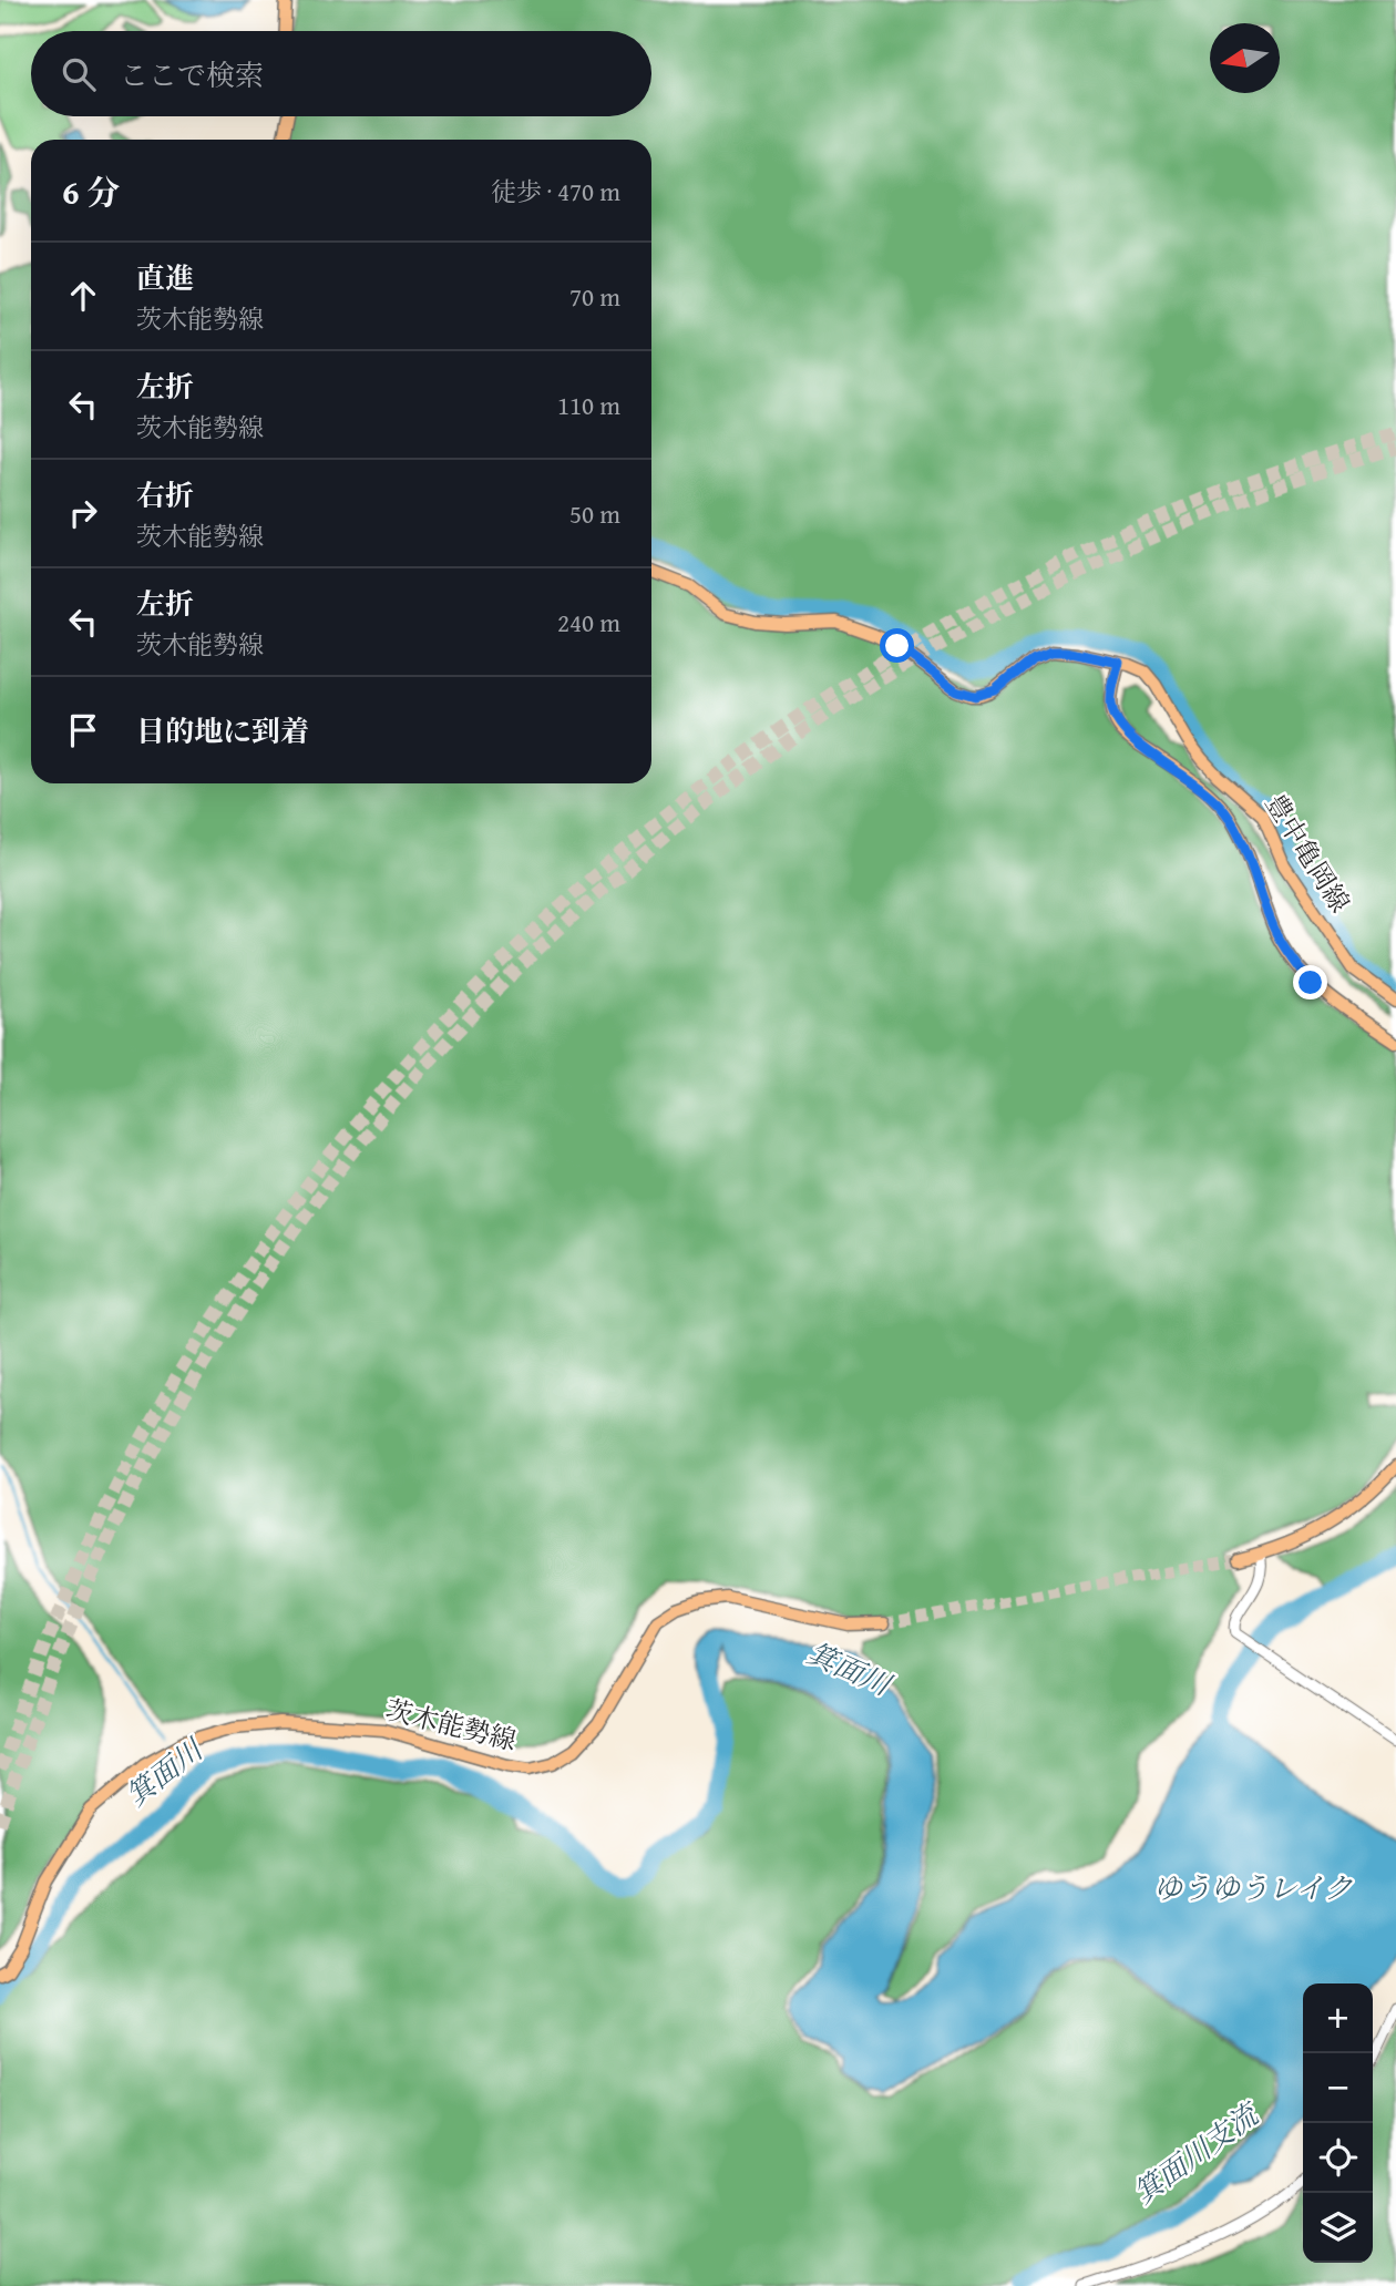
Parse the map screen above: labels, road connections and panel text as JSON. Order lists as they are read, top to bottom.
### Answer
{
  "streets": {
    "main road": ["豊中亀岡線", "茨木能勢線"]
  },
  "water": ["箕面川", "ゆうゆうレイク", "箕面川支流"],
  "north": "left",
  "page": {
    "search": "ここで検索",
    "heading": ["6 分", "徒歩 · 470 m"],
    "list": [
      ["直進", "茨木能勢線", "70 m"],
      ["左折", "茨木能勢線", "110 m"],
      ["右折", "茨木能勢線", "50 m"],
      ["左折", "茨木能勢線", "240 m"],
      "目的地に到着"
    ],
    "map_buttons": ["+", "−"]
  }
}
